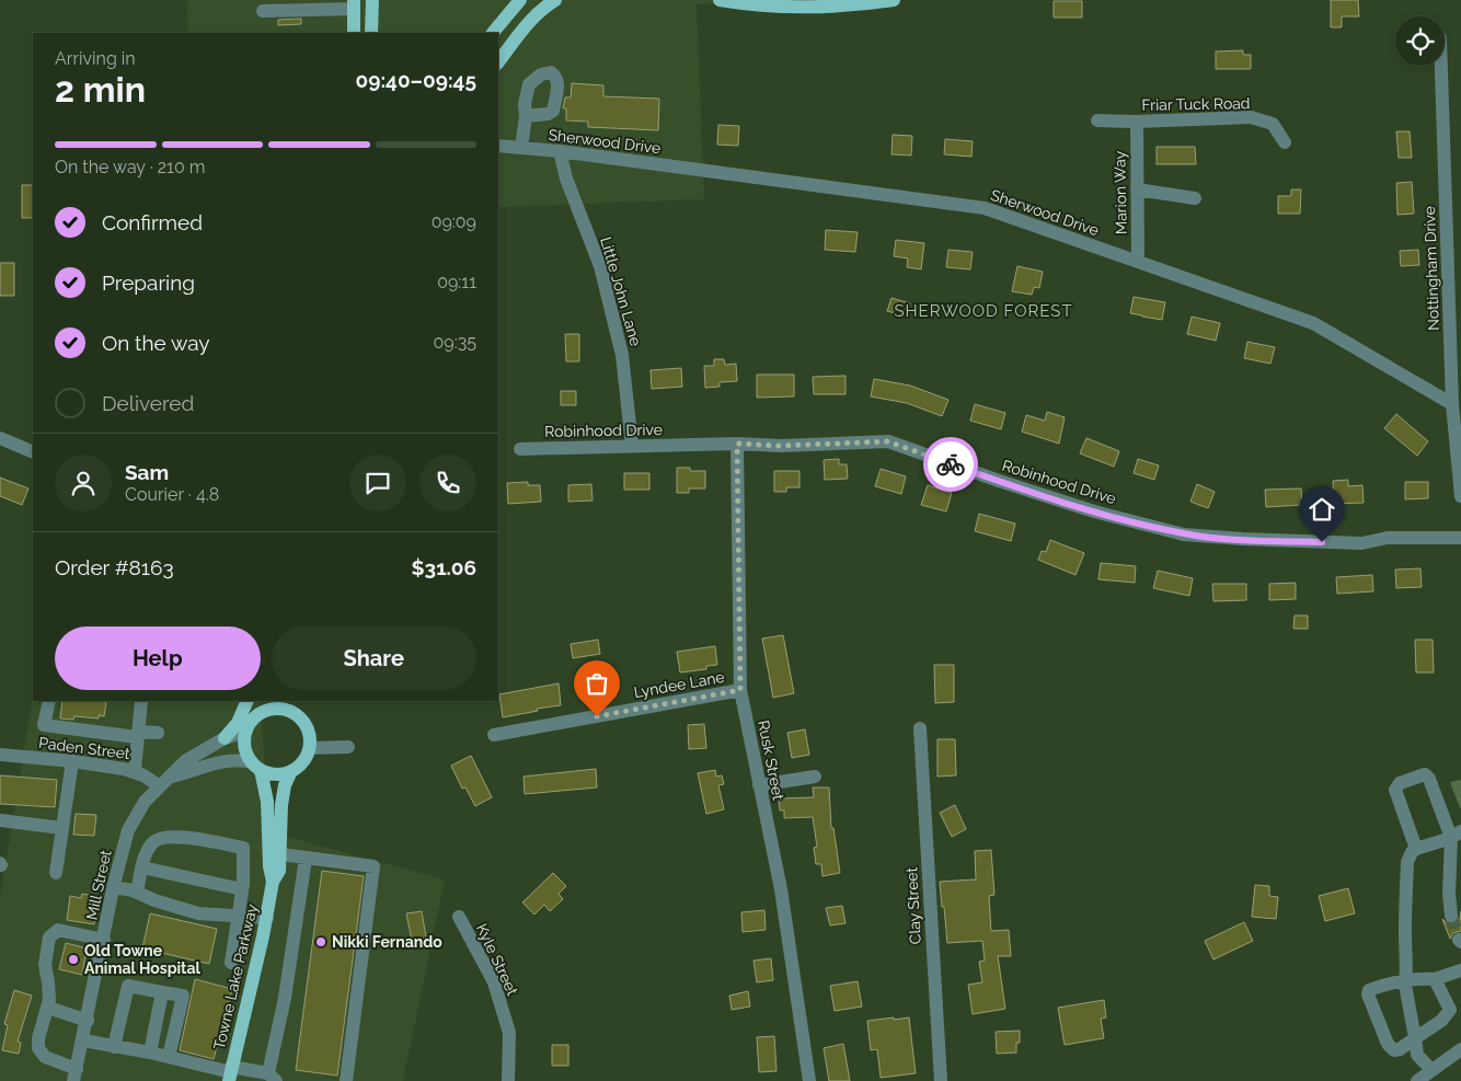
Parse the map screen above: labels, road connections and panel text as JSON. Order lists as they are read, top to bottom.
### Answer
{
  "streets": {
    "main road": ["Towne Lake Parkway"],
    "street": [
      "Friar Tuck Road",
      "Sherwood Drive",
      "Marion Way",
      "Nottingham Drive",
      "Little John Lane",
      "Robinhood Drive",
      "Lyndee Lane",
      "Paden Street",
      "Rusk Street",
      "Mill Street",
      "Clay Street",
      "Kyle Street"
    ]
  },
  "crossings": [
    ["Friar Tuck Road", "Marion Way"],
    ["Sherwood Drive", "Marion Way"],
    ["Sherwood Drive", "Nottingham Drive"],
    ["Sherwood Drive", "Little John Lane"],
    ["Little John Lane", "Robinhood Drive"],
    ["Robinhood Drive", "Rusk Street"],
    ["Lyndee Lane", "Rusk Street"],
    ["Paden Street", "Mill Street"],
    ["Mill Street", "Towne Lake Parkway"]
  ],
  "districts": ["SHERWOOD FOREST"],
  "places": ["Nikki Fernando", "Old Towne Animal Hospital"],
  "page": {
    "heading": ["2 min", "Arriving in", "09:40–09:45"],
    "panel": [
      "Sam",
      "Courier · 4.8",
      "Order #8163",
      "$31.06"
    ],
    "bar": "On the way · 210 m",
    "list": [
      ["Confirmed", "09:09"],
      ["Preparing", "09:11"],
      ["On the way", "09:35"],
      "Delivered"
    ],
    "buttons": ["Help", "Share"]
  }
}
